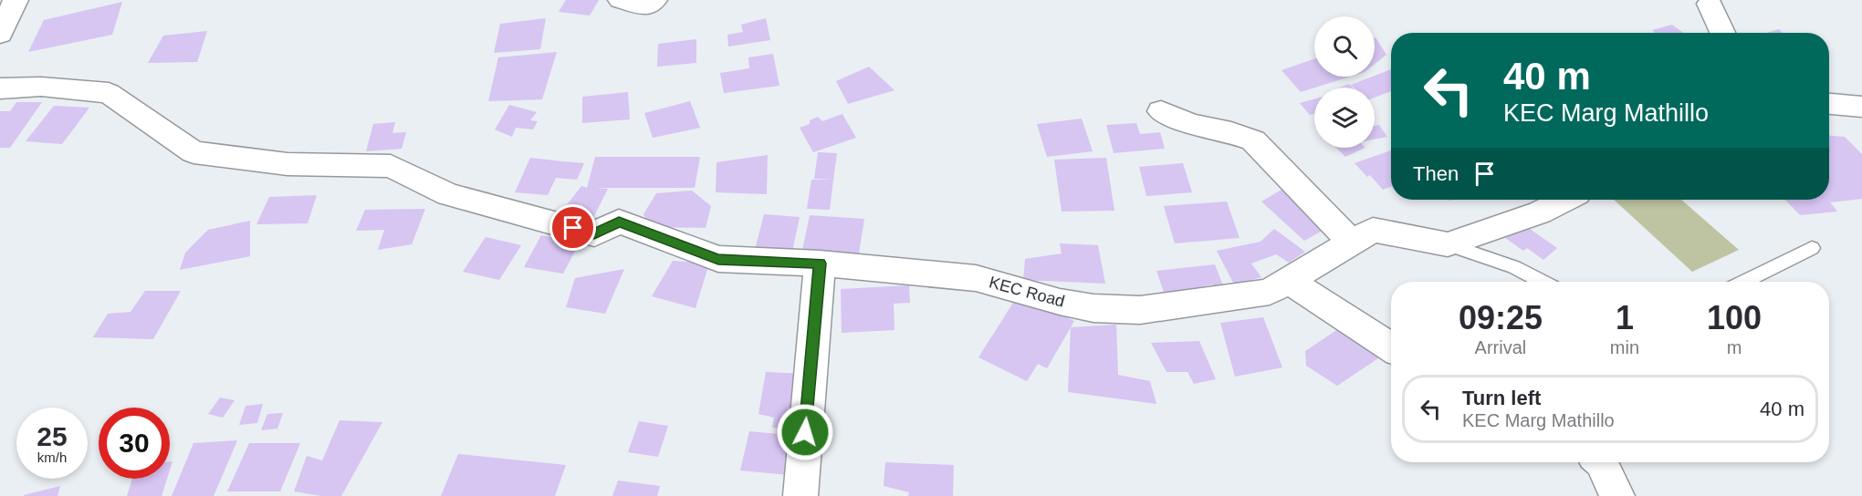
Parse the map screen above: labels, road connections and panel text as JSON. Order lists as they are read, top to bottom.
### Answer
{
  "streets": {
    "street": ["KEC Road"]
  },
  "page": {
    "turn": ["40 m", "KEC Marg Mathillo"],
    "then": "Then",
    "eta": [
      "09:25",
      "Arrival",
      "1",
      "min",
      "100",
      "m"
    ],
    "list": [
      {
        "name": "Turn left",
        "note": "KEC Marg Mathillo",
        "value": "40 m"
      }
    ],
    "speed": "25 km/h",
    "limit": "30"
  }
}
